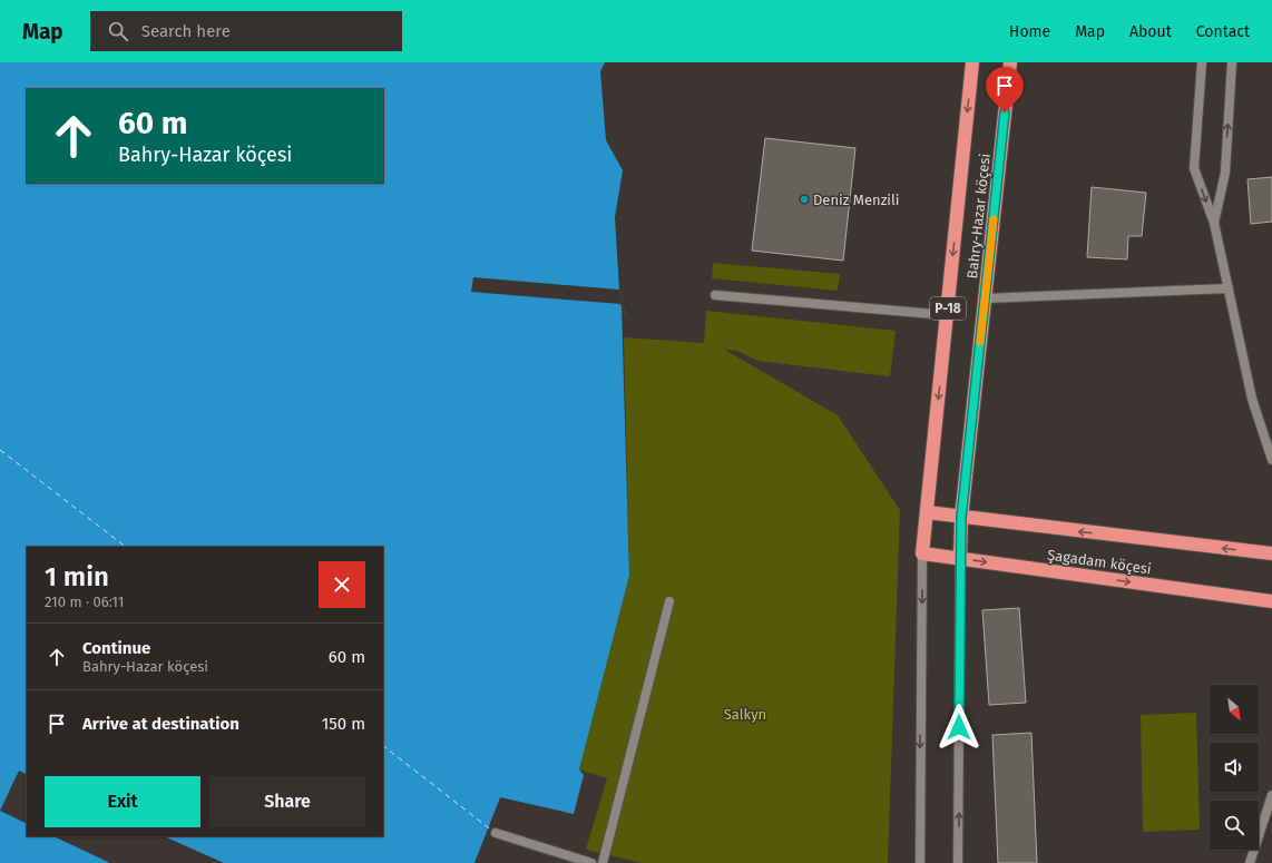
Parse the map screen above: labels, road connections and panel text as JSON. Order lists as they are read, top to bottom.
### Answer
{
  "streets": {
    "highway": ["Bahry-Hazar köçesi", "P-18", "Şagadam köçesi"]
  },
  "crossings": [
    ["Bahry-Hazar köçesi", "Şagadam köçesi"]
  ],
  "parks": ["Salkyn"],
  "places": ["Deniz Menzili"],
  "north": "bottom right",
  "page": {
    "header": "Map",
    "search": "Search here",
    "nav": [
      "Home",
      "Map",
      "About",
      "Contact"
    ],
    "turn": ["60 m", "Bahry-Hazar köçesi"],
    "heading": ["1 min", "210 m · 06:11"],
    "list": [
      {
        "name": "Continue",
        "note": "Bahry-Hazar köçesi",
        "value": "60 m"
      },
      {
        "name": "Arrive at destination",
        "value": "150 m"
      }
    ],
    "buttons": ["Exit", "Share"]
  }
}
